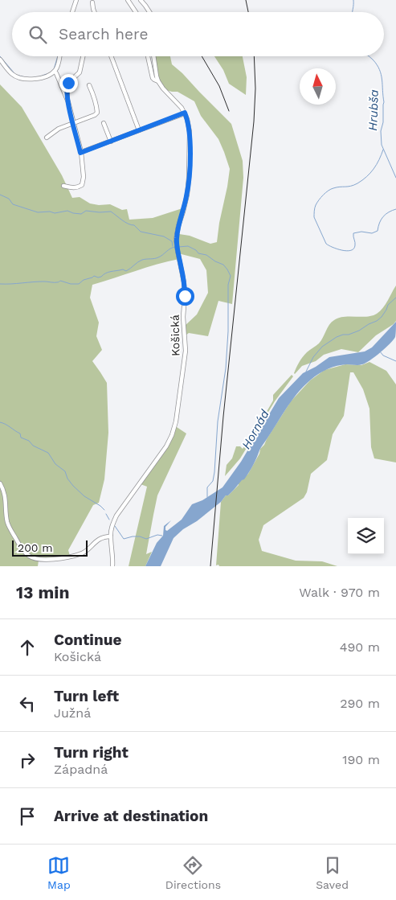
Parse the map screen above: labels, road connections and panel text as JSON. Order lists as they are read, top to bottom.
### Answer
{
  "streets": {
    "street": ["Košická"]
  },
  "water": ["Hrubša", "Hornád"],
  "scale_bar": "200 m",
  "north": "top",
  "page": {
    "search": "Search here",
    "scale": "200 m",
    "heading": ["13 min", "Walk · 970 m"],
    "list": [
      ["Continue", "Košická", "490 m"],
      ["Turn left", "Južná", "290 m"],
      ["Turn right", "Západná", "190 m"],
      "Arrive at destination"
    ],
    "nav": ["Map", "Directions", "Saved"]
  }
}
